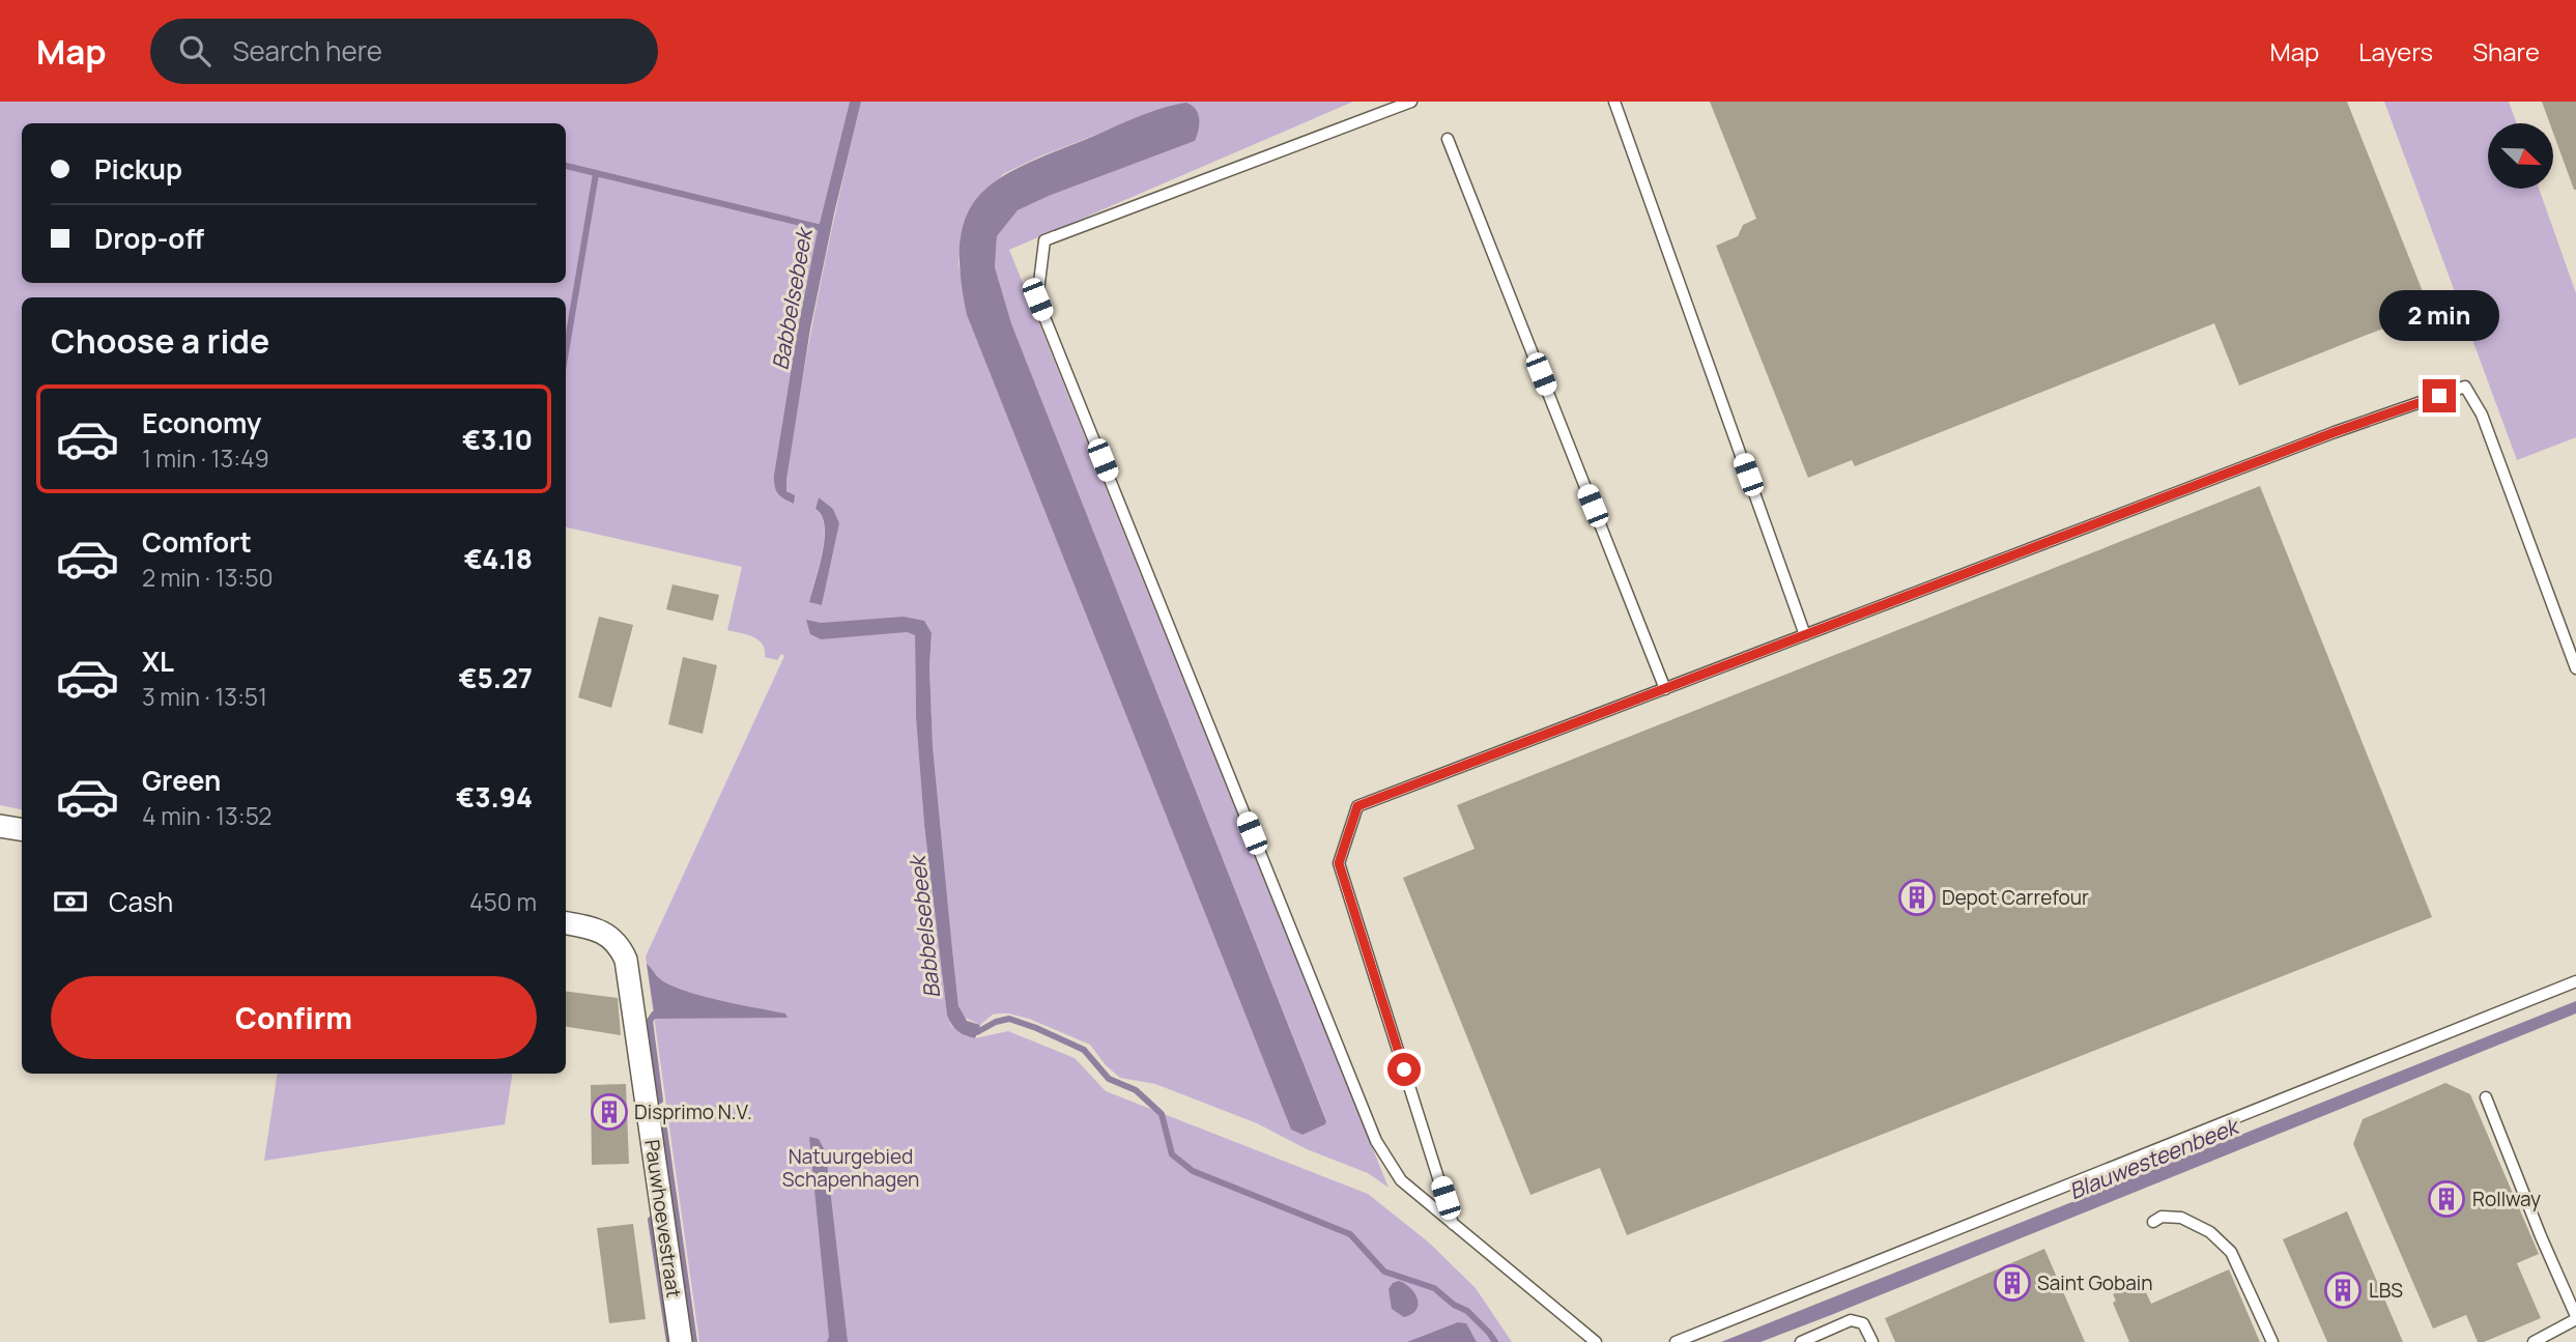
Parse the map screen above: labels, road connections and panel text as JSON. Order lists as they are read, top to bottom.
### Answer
{
  "streets": {
    "street": ["Pauwhoevestraat"]
  },
  "water": ["Babbelsebeek", "Blauwesteenbeek"],
  "parks": ["Natuurgebied Schapenhagen"],
  "places": {
    "building": [
      "Depot Carrefour",
      "Disprimo N.V.",
      "Rollway",
      "Saint Gobain",
      "LBS"
    ]
  },
  "north": "bottom right",
  "page": {
    "header": "Map",
    "search": "Search here",
    "nav": ["Map", "Layers", "Share"],
    "banner": ["Pickup", "Drop-off"],
    "bubble": "2 min",
    "heading": "Choose a ride",
    "list": [
      {
        "name": "Economy",
        "note": "1 min · 13:49",
        "value": "€3.10"
      },
      {
        "name": "Comfort",
        "note": "2 min · 13:50",
        "value": "€4.18"
      },
      {
        "name": "XL",
        "note": "3 min · 13:51",
        "value": "€5.27"
      },
      {
        "name": "Green",
        "note": "4 min · 13:52",
        "value": "€3.94"
      }
    ],
    "pay": ["Cash", "450 m"],
    "buttons": "Confirm"
  }
}
